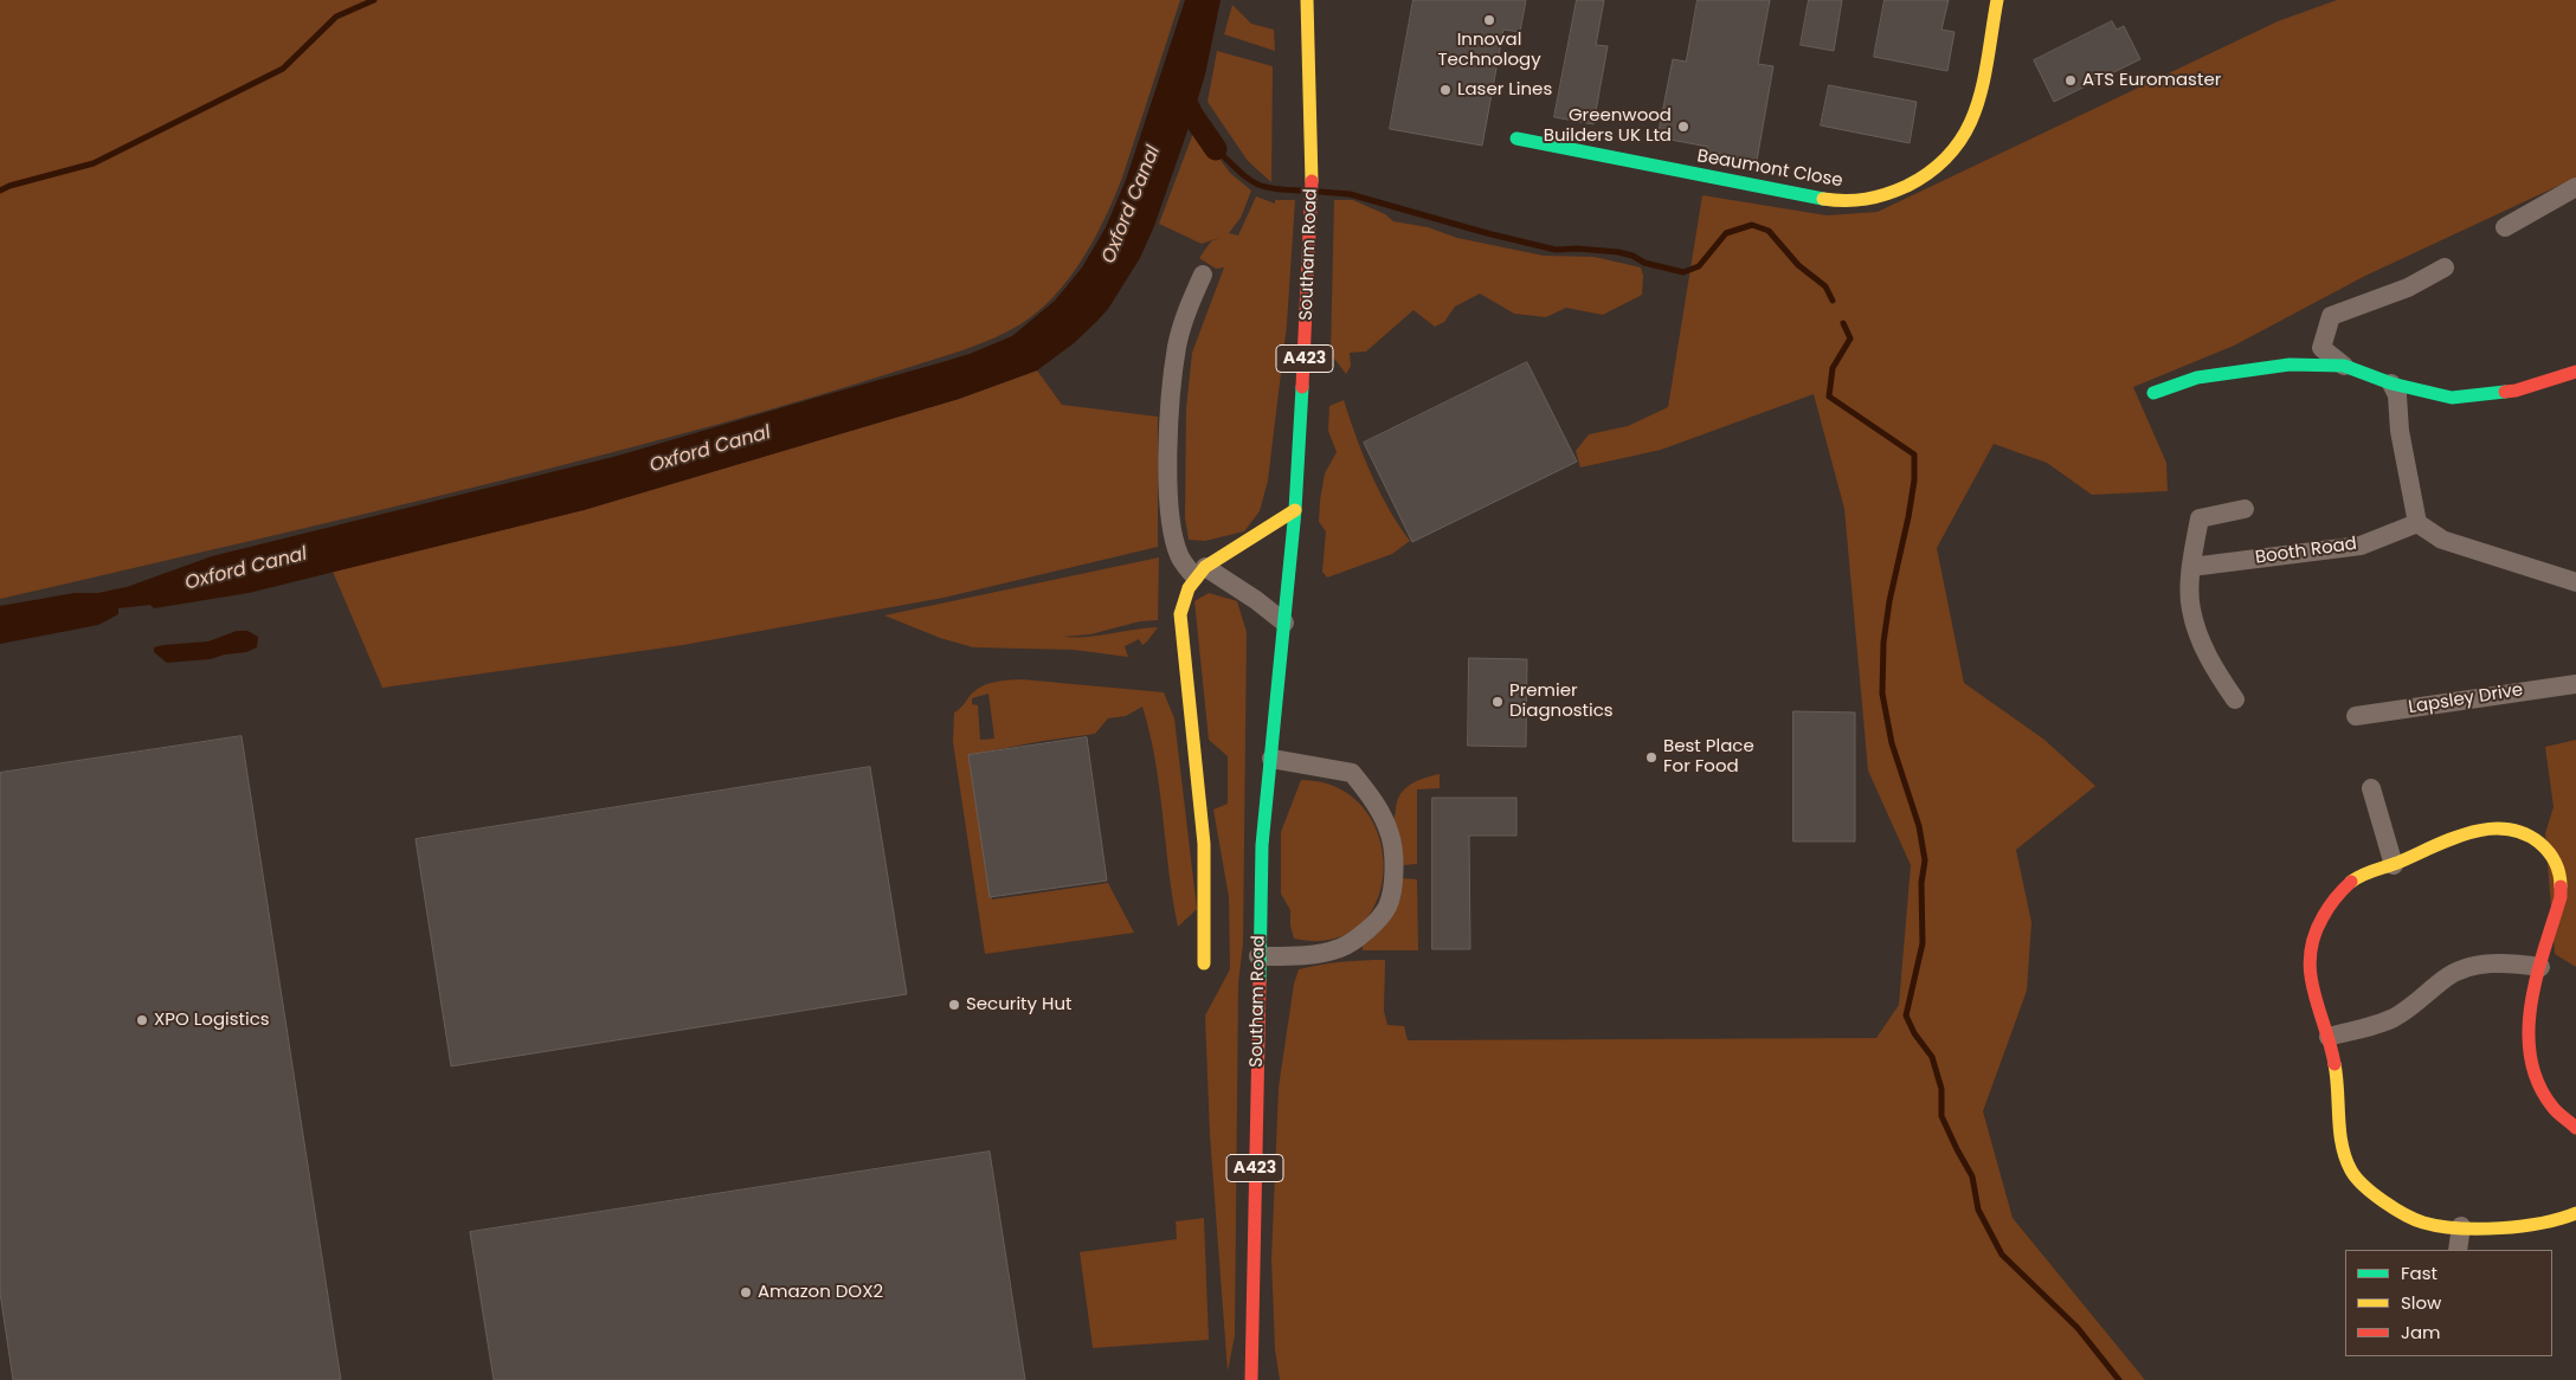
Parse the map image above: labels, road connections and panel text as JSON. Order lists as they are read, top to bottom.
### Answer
{
  "streets": {
    "main road": ["Beaumont Close", "Southam Road", "A423"],
    "street": ["Booth Road", "Lapsley Drive"]
  },
  "water": ["Oxford Canal"],
  "places": [
    "Innoval Technology",
    "ATS Euromaster",
    "Laser Lines",
    "Greenwood Builders UK Ltd",
    "Premier Diagnostics",
    "Best Place For Food",
    "Security Hut",
    "XPO Logistics",
    "Amazon DOX2"
  ],
  "legend": ["Fast", "Slow", "Jam"]
}
